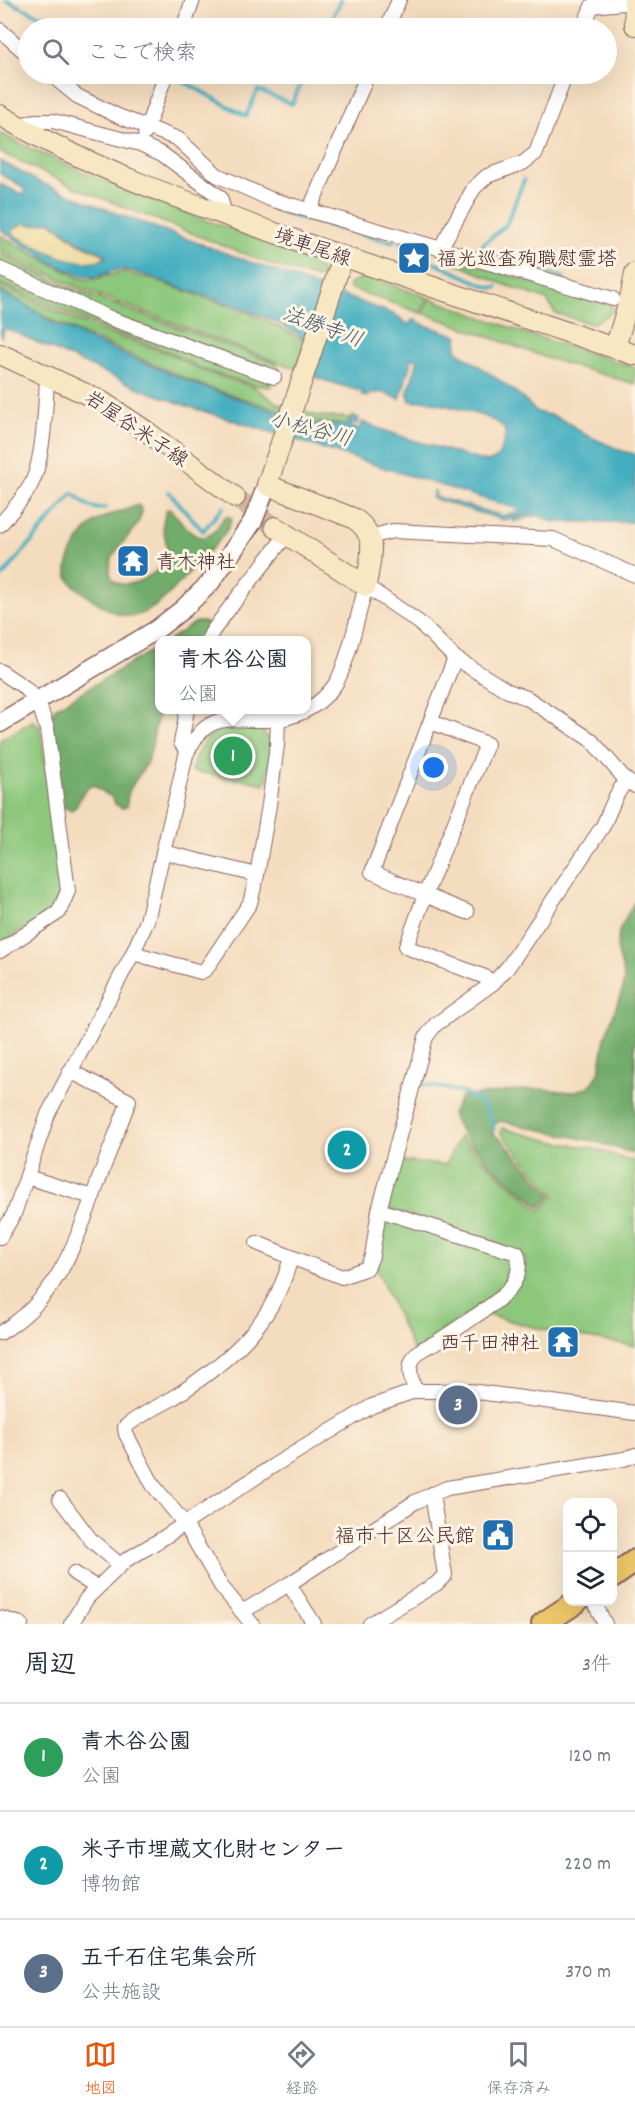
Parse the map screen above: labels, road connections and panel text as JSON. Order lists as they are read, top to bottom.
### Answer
{
  "streets": {
    "main road": ["境車尾線", "岩屋谷米子線"]
  },
  "water": ["法勝寺川", "小松谷川"],
  "places": {
    "place": ["福光巡査殉職慰霊塔"],
    "temple": ["青木神社", "西千田神社"],
    "public building": ["福市十区公民館"]
  },
  "page": {
    "search": "ここで検索",
    "popup": ["青木谷公園", "公園"],
    "pins": ["1", "2", "3"],
    "heading": ["周辺", "3件"],
    "list": [
      {
        "mark": "1",
        "name": "青木谷公園",
        "note": "公園",
        "value": "120 m"
      },
      {
        "mark": "2",
        "name": "米子市埋蔵文化財センター",
        "note": "博物館",
        "value": "220 m"
      },
      {
        "mark": "3",
        "name": "五千石住宅集会所",
        "note": "公共施設",
        "value": "370 m"
      }
    ],
    "nav": ["地図", "経路", "保存済み"]
  }
}
